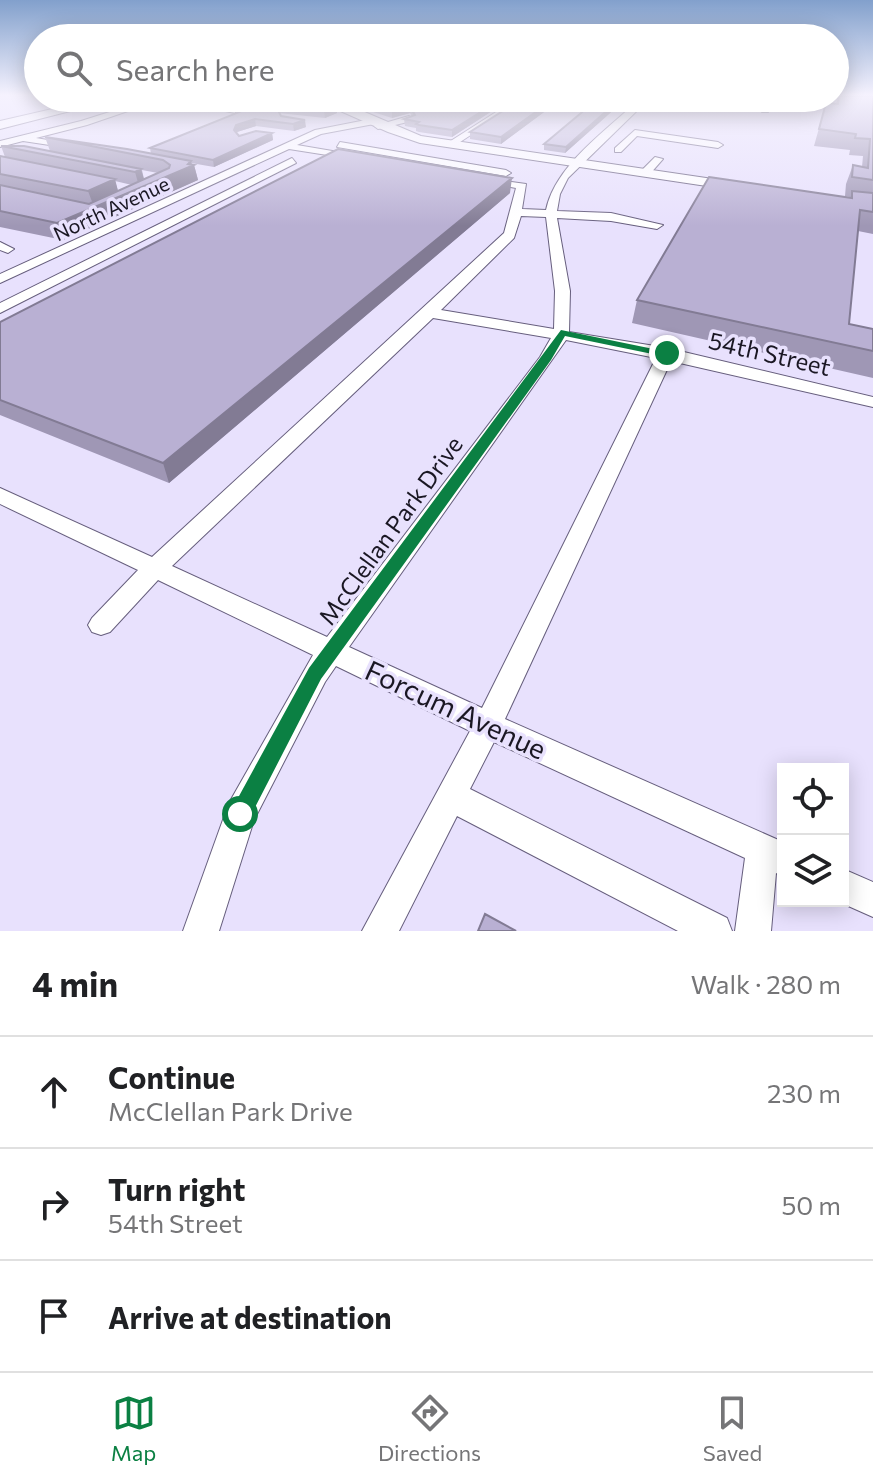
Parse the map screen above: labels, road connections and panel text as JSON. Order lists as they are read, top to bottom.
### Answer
{
  "streets": {
    "street": [
      "North Avenue",
      "54th Street",
      "McClellan Park Drive",
      "Forcum Avenue"
    ]
  },
  "crossings": [
    ["54th Street", "McClellan Park Drive"],
    ["McClellan Park Drive", "Forcum Avenue"]
  ],
  "page": {
    "search": "Search here",
    "heading": ["4 min", "Walk · 280 m"],
    "list": [
      ["Continue", "McClellan Park Drive", "230 m"],
      ["Turn right", "54th Street", "50 m"],
      "Arrive at destination"
    ],
    "nav": ["Map", "Directions", "Saved"]
  }
}
